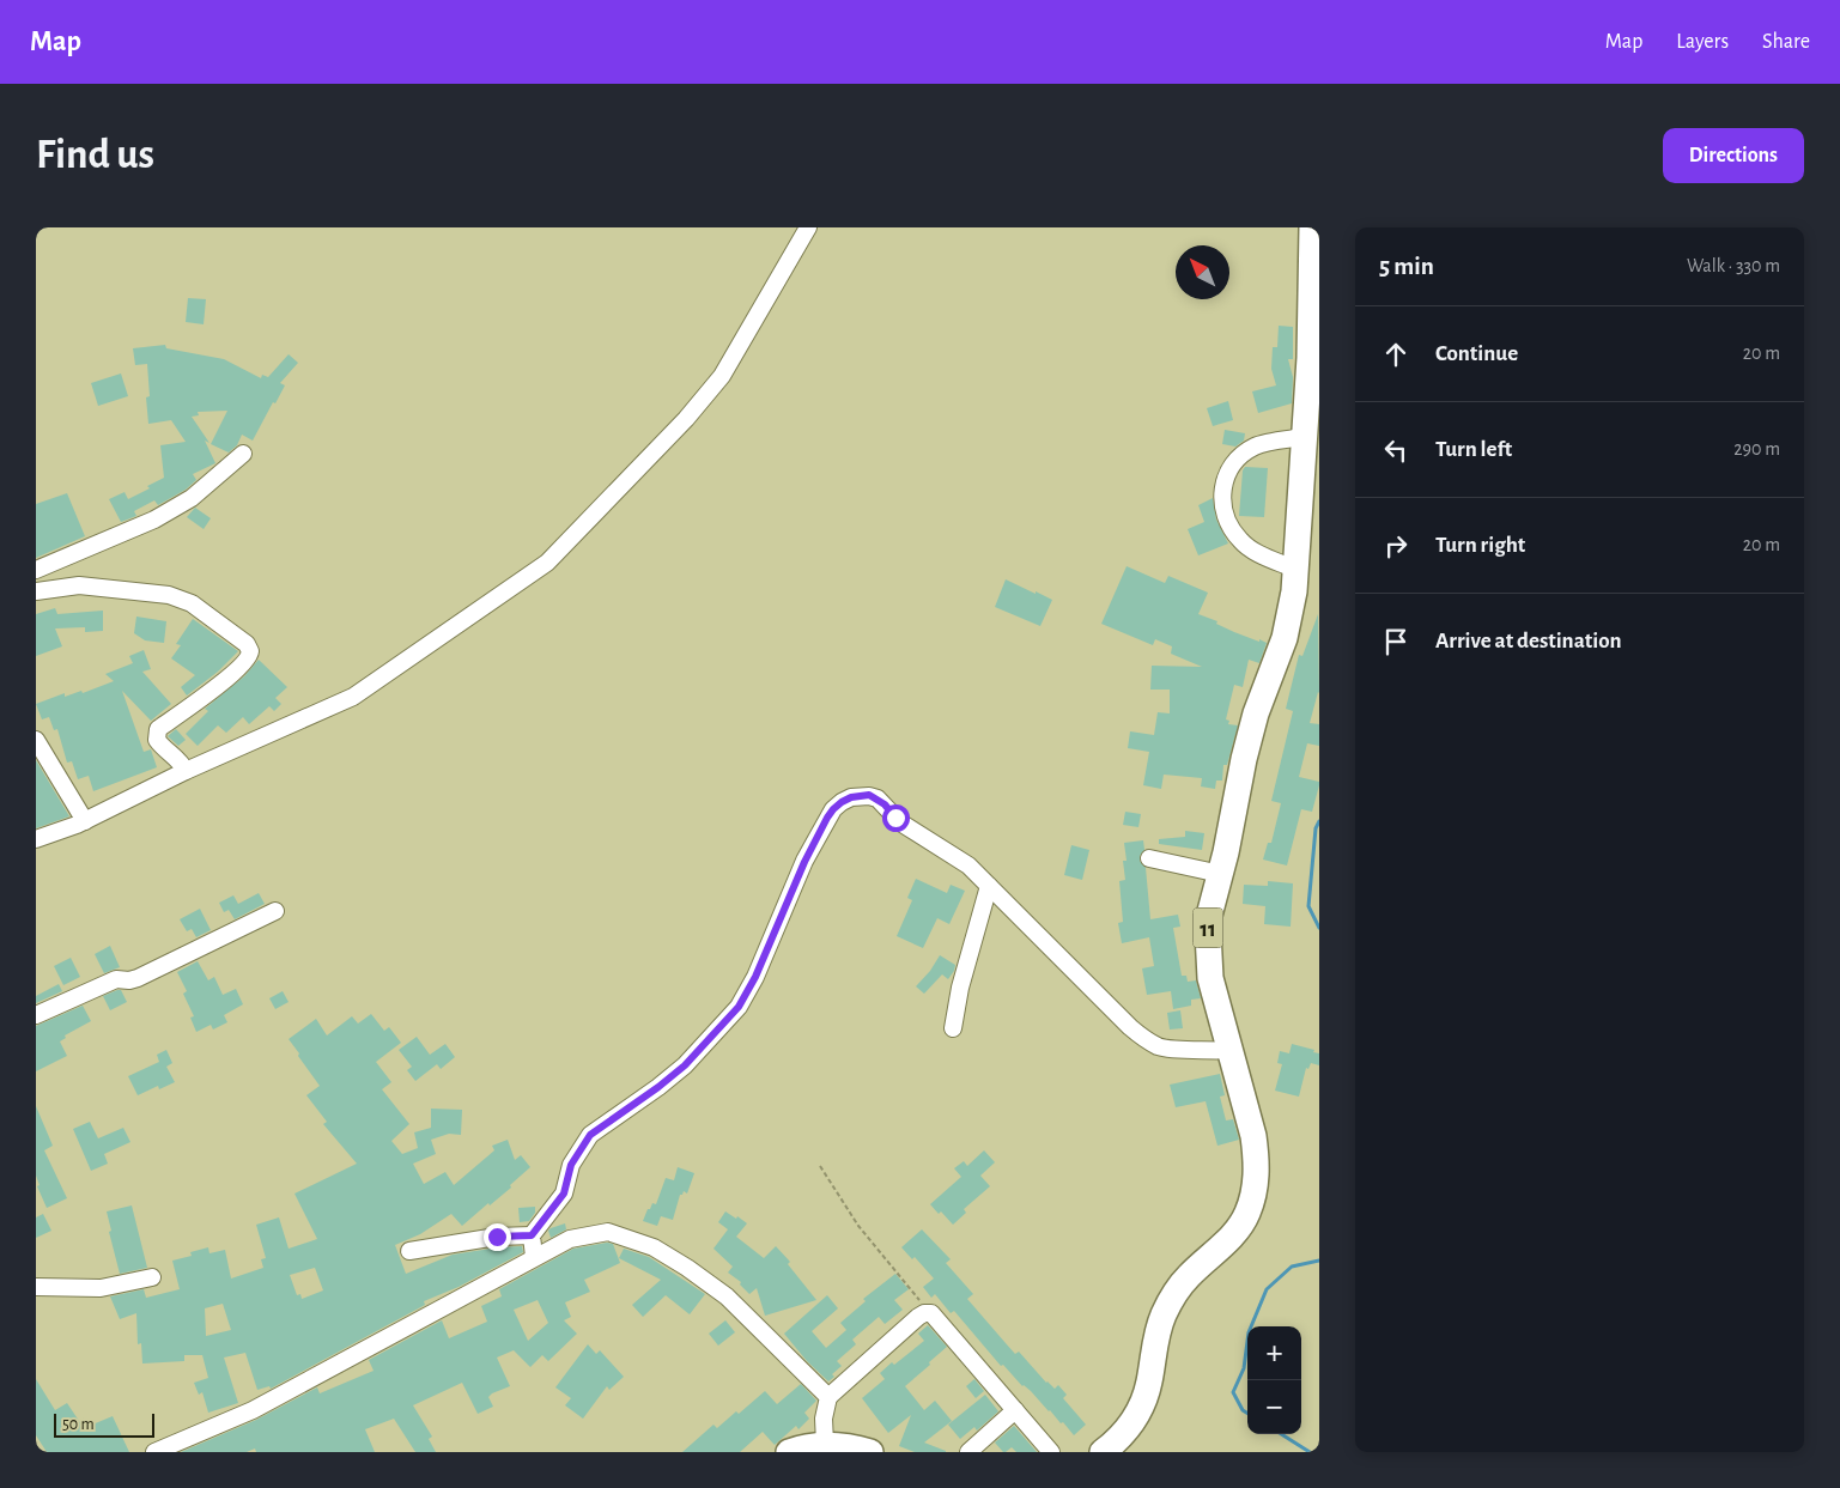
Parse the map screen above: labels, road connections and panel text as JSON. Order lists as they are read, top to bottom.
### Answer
{
  "streets": {
    "highway": ["11"]
  },
  "scale_bar": "50 m",
  "north": "top left",
  "page": {
    "header": "Map",
    "nav": ["Map", "Layers", "Share"],
    "buttons": "Directions",
    "title": "Find us",
    "heading": ["5 min", "Walk · 330 m"],
    "list": [
      ["Continue", "20 m"],
      ["Turn left", "290 m"],
      ["Turn right", "20 m"],
      "Arrive at destination"
    ],
    "map_buttons": ["+", "−"],
    "scale": "50 m"
  }
}
